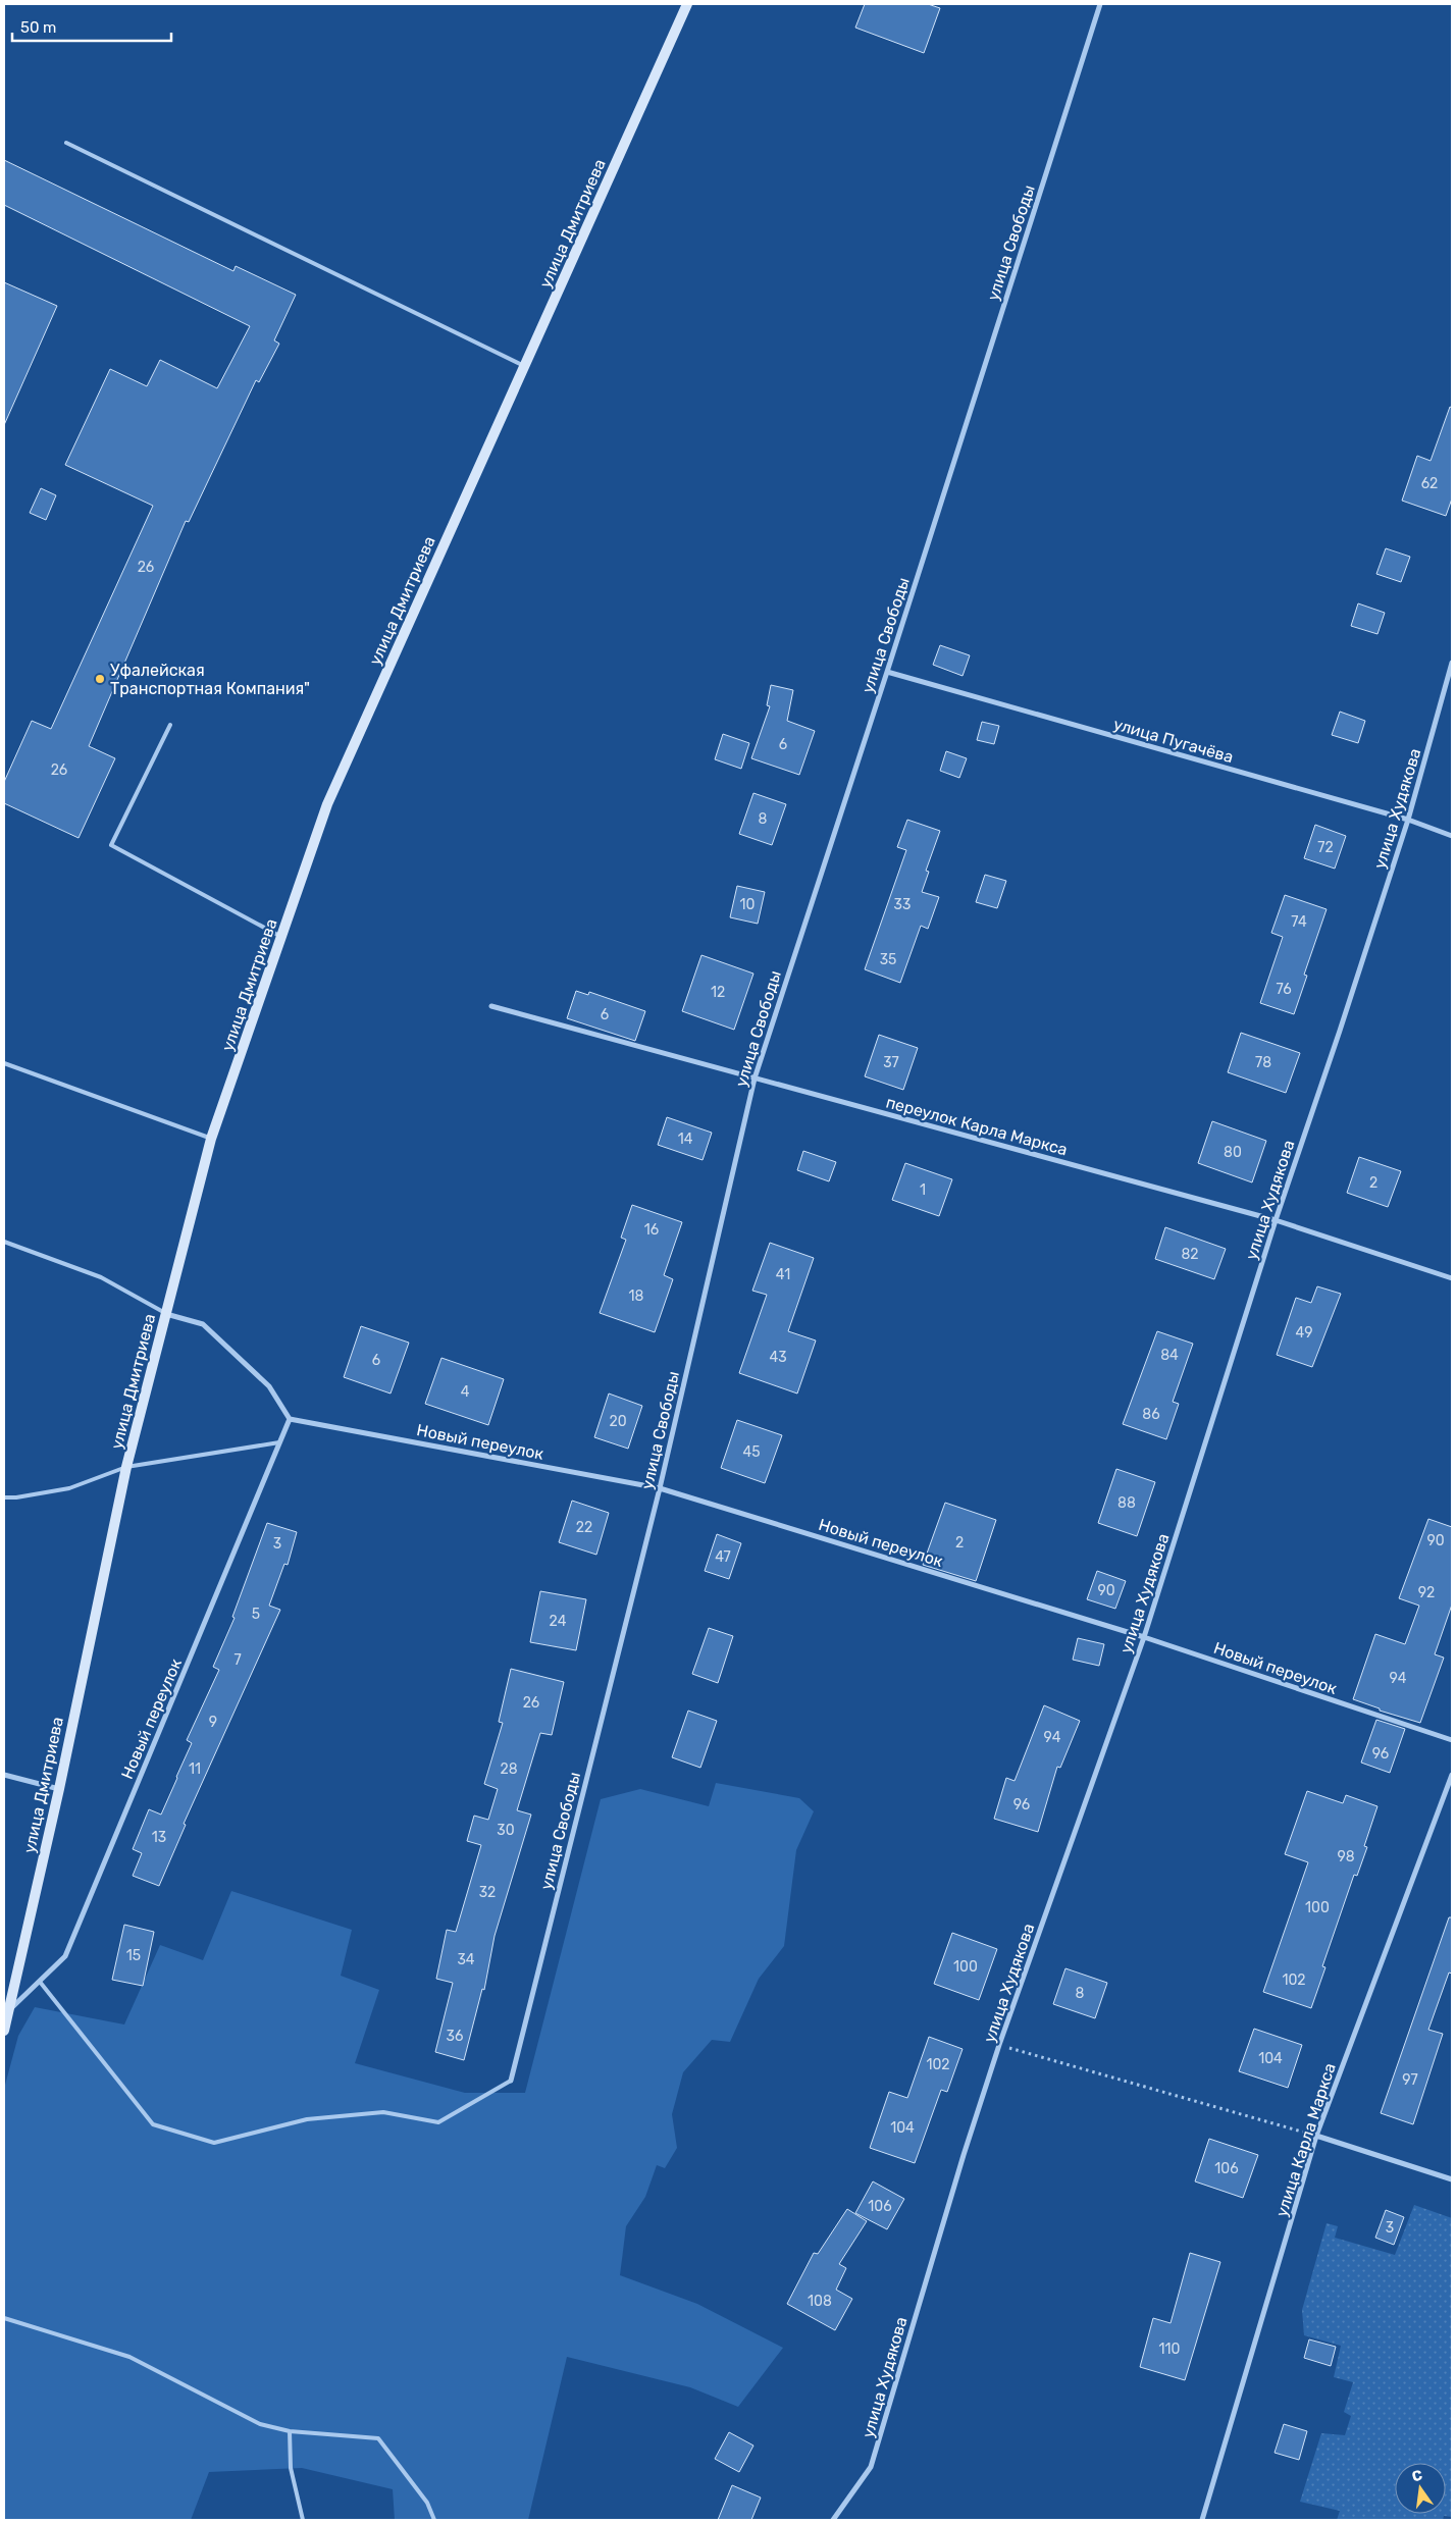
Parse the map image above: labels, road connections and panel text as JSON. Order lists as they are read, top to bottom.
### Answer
{
  "streets": {
    "street": [
      "улица Дмитриева",
      "улица Свободы",
      "улица Пугачёва",
      "улица Худякова",
      "переулок Карла Маркса",
      "Новый переулок",
      "улица Карла Маркса"
    ]
  },
  "crossings": [
    ["улица Дмитриева", "Новый переулок"],
    ["улица Свободы", "улица Пугачёва"],
    ["улица Свободы", "переулок Карла Маркса"],
    ["улица Свободы", "Новый переулок"],
    ["улица Пугачёва", "улица Худякова"],
    ["улица Худякова", "переулок Карла Маркса"],
    ["улица Худякова", "Новый переулок"]
  ],
  "places": ["Уфалейская Транспортная Компания\""],
  "house_numbers": [
    "62",
    "26",
    "6",
    "26",
    "8",
    "72",
    "10",
    "33",
    "74",
    "35",
    "76",
    "12",
    "6",
    "37",
    "78",
    "14",
    "80",
    "2",
    "1",
    "16",
    "82",
    "41",
    "18",
    "49",
    "84",
    "43",
    "6",
    "4",
    "86",
    "20",
    "45",
    "88",
    "22",
    "90",
    "2",
    "3",
    "47",
    "90",
    "92",
    "5",
    "24",
    "7",
    "94",
    "26",
    "9",
    "94",
    "96",
    "11",
    "28",
    "96",
    "30",
    "13",
    "98",
    "32",
    "100",
    "15",
    "34",
    "100",
    "102",
    "8",
    "36",
    "104",
    "102",
    "97",
    "104",
    "106",
    "106",
    "3",
    "108",
    "110"
  ],
  "scale_bar": "50 m",
  "north": "top"
}
